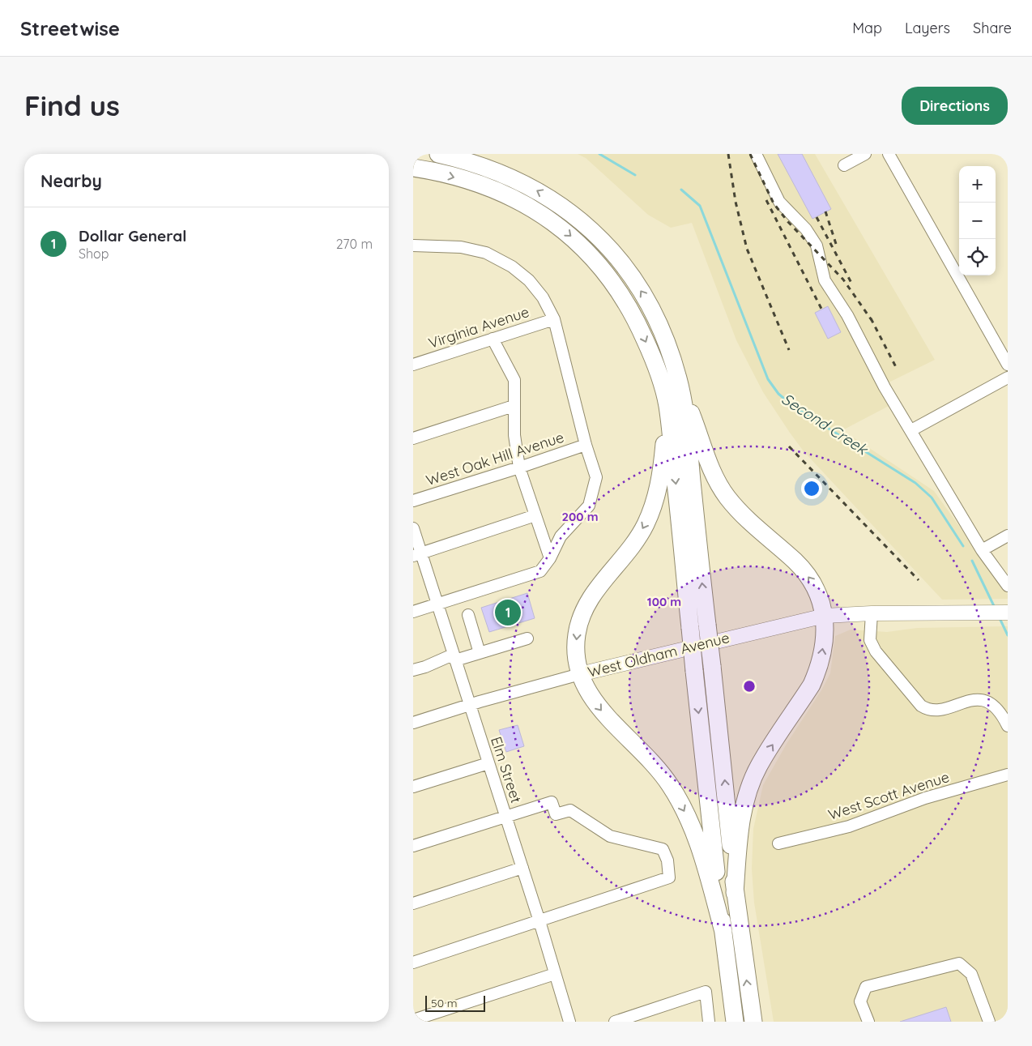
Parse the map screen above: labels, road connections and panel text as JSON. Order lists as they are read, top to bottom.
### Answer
{
  "streets": {
    "main road": ["West Oldham Avenue"],
    "street": [
      "Virginia Avenue",
      "West Oak Hill Avenue",
      "Elm Street",
      "West Scott Avenue"
    ]
  },
  "crossings": [
    ["West Oldham Avenue", "Elm Street"]
  ],
  "water": ["Second Creek"],
  "scale_bar": "50 m",
  "page": {
    "header": "Streetwise",
    "nav": ["Map", "Layers", "Share"],
    "buttons": "Directions",
    "title": "Find us",
    "heading": "Nearby",
    "map_buttons": ["+", "−"],
    "list": [
      {
        "mark": "1",
        "name": "Dollar General",
        "note": "Shop",
        "value": "270 m"
      }
    ],
    "pins": "1",
    "scale": "50 m"
  },
  "rings": ["200 m", "100 m"]
}
